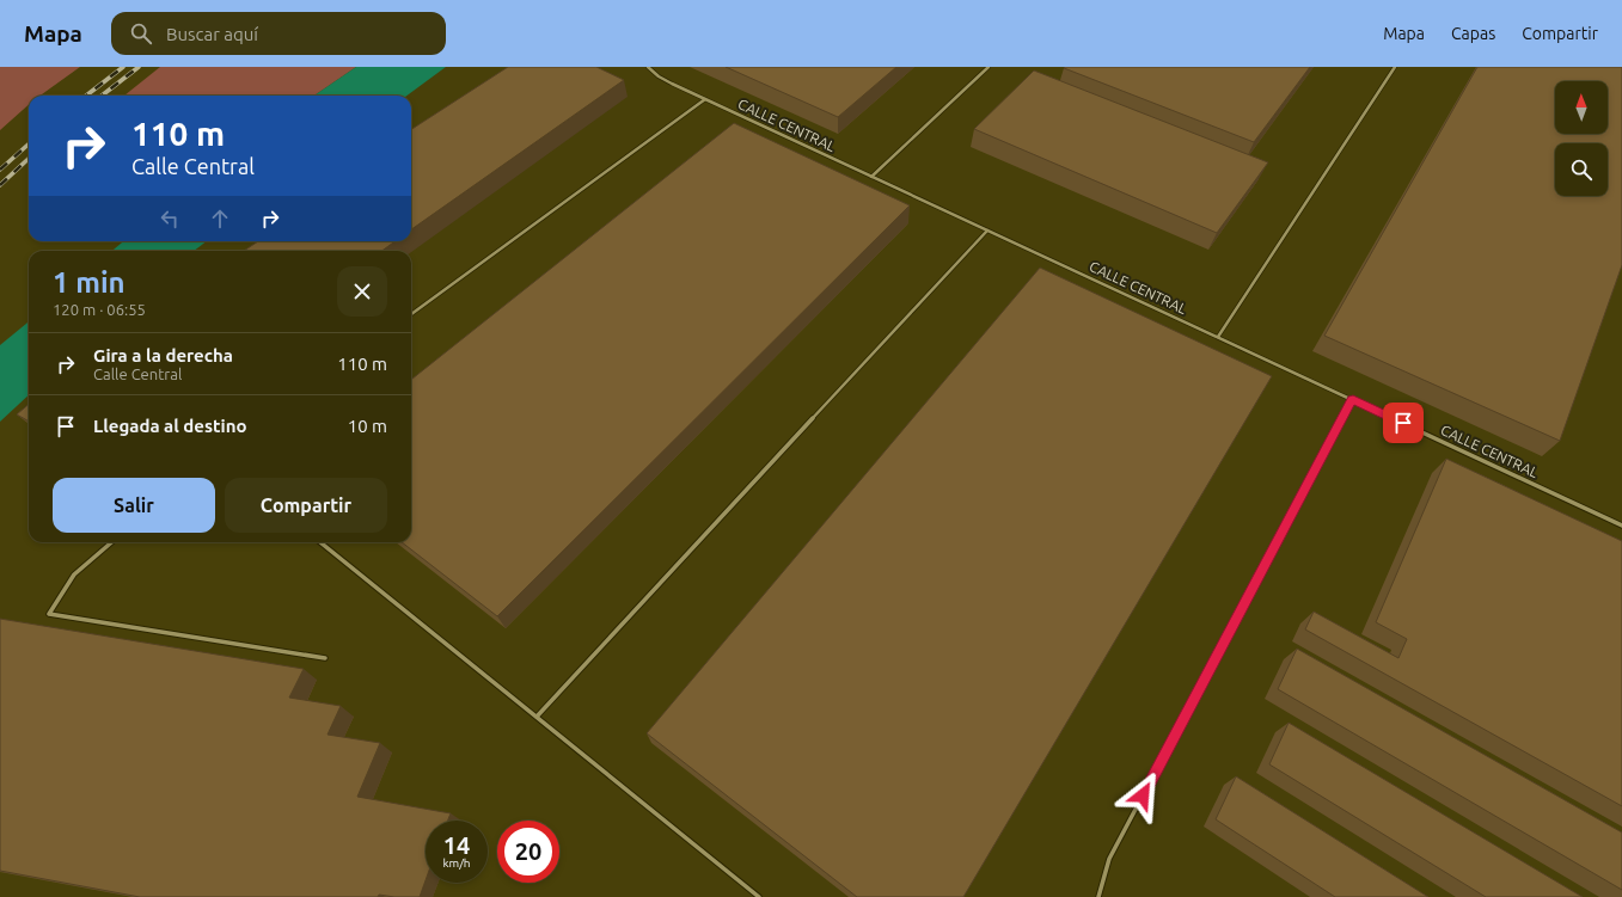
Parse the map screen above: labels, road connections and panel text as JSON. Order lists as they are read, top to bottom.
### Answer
{
  "streets": {
    "lane": ["CALLE CENTRAL"]
  },
  "north": "top",
  "page": {
    "header": "Mapa",
    "search": "Buscar aquí",
    "nav": ["Mapa", "Capas", "Compartir"],
    "turn": ["110 m", "Calle Central"],
    "heading": ["1 min", "120 m · 06:55"],
    "list": [
      {
        "name": "Gira a la derecha",
        "note": "Calle Central",
        "value": "110 m"
      },
      {
        "name": "Llegada al destino",
        "value": "10 m"
      }
    ],
    "buttons": ["Salir", "Compartir"],
    "speed": "14 km/h",
    "limit": "20"
  }
}
